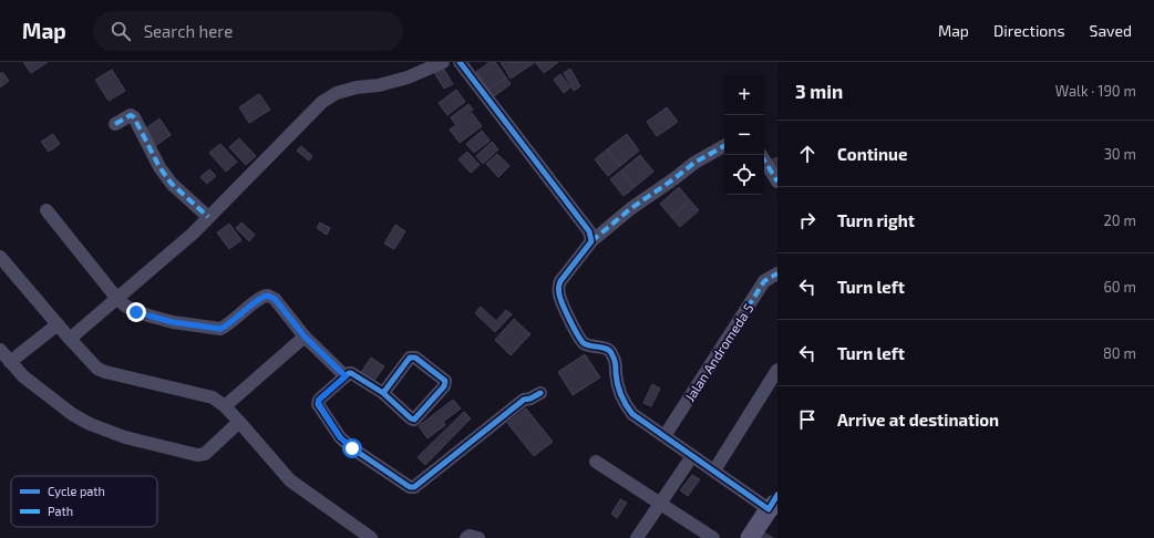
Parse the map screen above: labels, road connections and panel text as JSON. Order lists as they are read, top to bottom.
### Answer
{
  "streets": {
    "street": ["Jalan Andromeda 5"]
  },
  "legend": ["Cycle path", "Path"],
  "page": {
    "header": "Map",
    "search": "Search here",
    "nav": ["Map", "Directions", "Saved"],
    "heading": ["3 min", "Walk · 190 m"],
    "map_buttons": ["+", "−"],
    "list": [
      ["Continue", "30 m"],
      ["Turn right", "20 m"],
      ["Turn left", "60 m"],
      ["Turn left", "80 m"],
      "Arrive at destination"
    ]
  }
}
